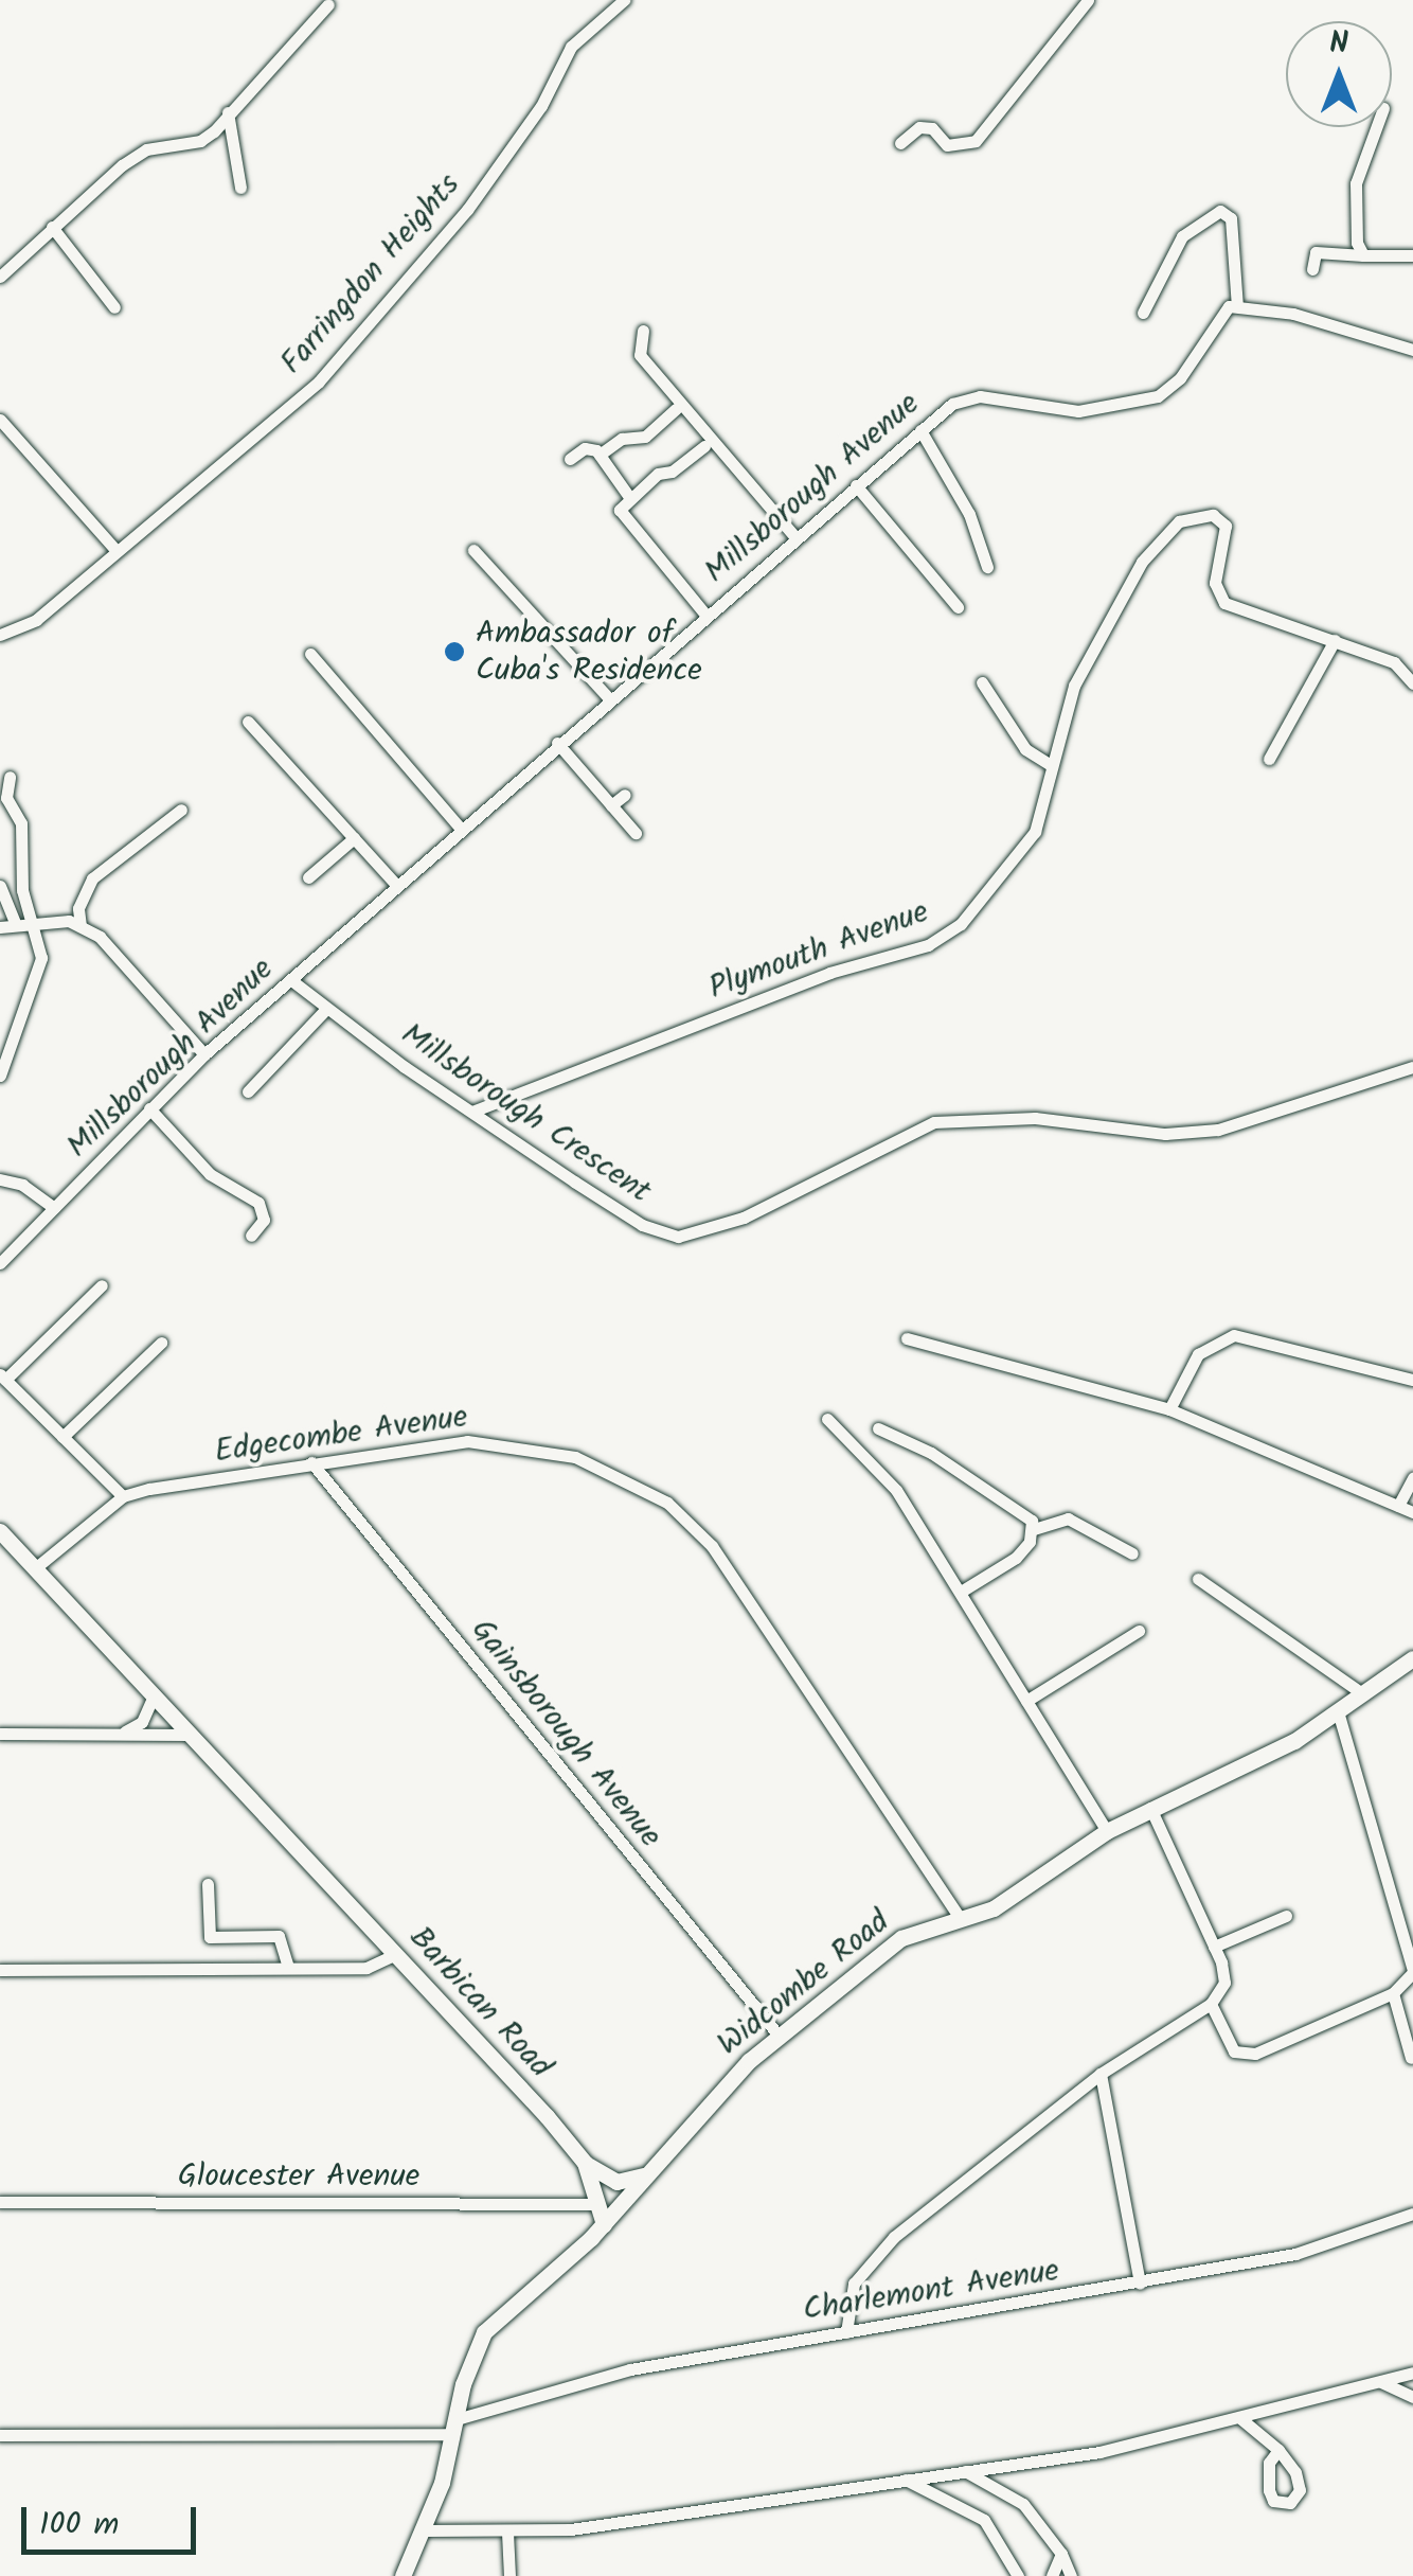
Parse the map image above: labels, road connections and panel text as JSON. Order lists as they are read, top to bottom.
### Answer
{
  "streets": {
    "main road": ["Widcombe Road", "Barbican Road"],
    "street": [
      "Farringdon Heights",
      "Millsborough Avenue",
      "Plymouth Avenue",
      "Millsborough Crescent",
      "Edgecombe Avenue",
      "Gainsborough Avenue",
      "Gloucester Avenue",
      "Charlemont Avenue"
    ]
  },
  "crossings": [
    ["Millsborough Avenue", "Millsborough Crescent"],
    ["Plymouth Avenue", "Millsborough Crescent"],
    ["Edgecombe Avenue", "Gainsborough Avenue"],
    ["Edgecombe Avenue", "Widcombe Road"],
    ["Edgecombe Avenue", "Barbican Road"],
    ["Gainsborough Avenue", "Widcombe Road"],
    ["Widcombe Road", "Barbican Road"],
    ["Barbican Road", "Gloucester Avenue"]
  ],
  "places": ["Ambassador of Cuba's Residence"],
  "scale_bar": "100 m",
  "north": "top"
}
